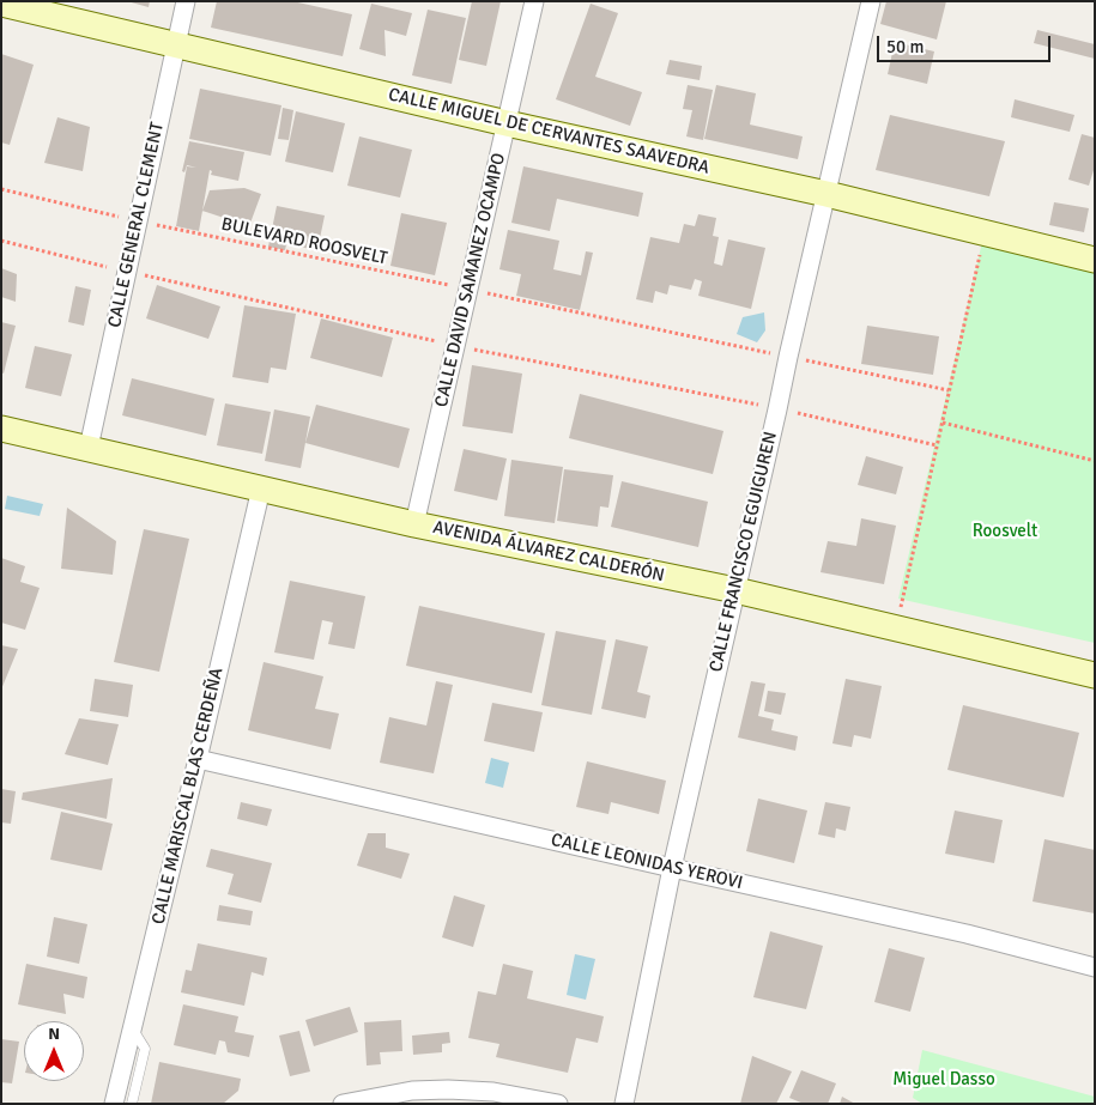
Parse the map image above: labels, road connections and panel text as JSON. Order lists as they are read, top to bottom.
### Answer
{
  "streets": {
    "street": [
      "CALLE MIGUEL DE CERVANTES SAAVEDRA",
      "CALLE GENERAL CLEMENT",
      "CALLE DAVID SAMANEZ OCAMPO",
      "AVENIDA ÁLVAREZ CALDERÓN",
      "CALLE FRANCISCO EGUIGUREN",
      "CALLE MARISCAL BLAS CERDEÑA",
      "CALLE LEONIDAS YEROVI"
    ],
    "path": ["BULEVARD ROOSVELT"]
  },
  "crossings": [
    ["CALLE MIGUEL DE CERVANTES SAAVEDRA", "CALLE GENERAL CLEMENT"],
    ["CALLE MIGUEL DE CERVANTES SAAVEDRA", "CALLE DAVID SAMANEZ OCAMPO"],
    ["CALLE MIGUEL DE CERVANTES SAAVEDRA", "CALLE FRANCISCO EGUIGUREN"],
    ["CALLE GENERAL CLEMENT", "AVENIDA ÁLVAREZ CALDERÓN"],
    ["CALLE DAVID SAMANEZ OCAMPO", "AVENIDA ÁLVAREZ CALDERÓN"],
    ["AVENIDA ÁLVAREZ CALDERÓN", "CALLE FRANCISCO EGUIGUREN"],
    ["AVENIDA ÁLVAREZ CALDERÓN", "CALLE MARISCAL BLAS CERDEÑA"],
    ["CALLE FRANCISCO EGUIGUREN", "CALLE LEONIDAS YEROVI"],
    ["CALLE MARISCAL BLAS CERDEÑA", "CALLE LEONIDAS YEROVI"]
  ],
  "parks": ["Roosvelt", "Miguel Dasso"],
  "scale_bar": "50 m",
  "north": "top"
}
